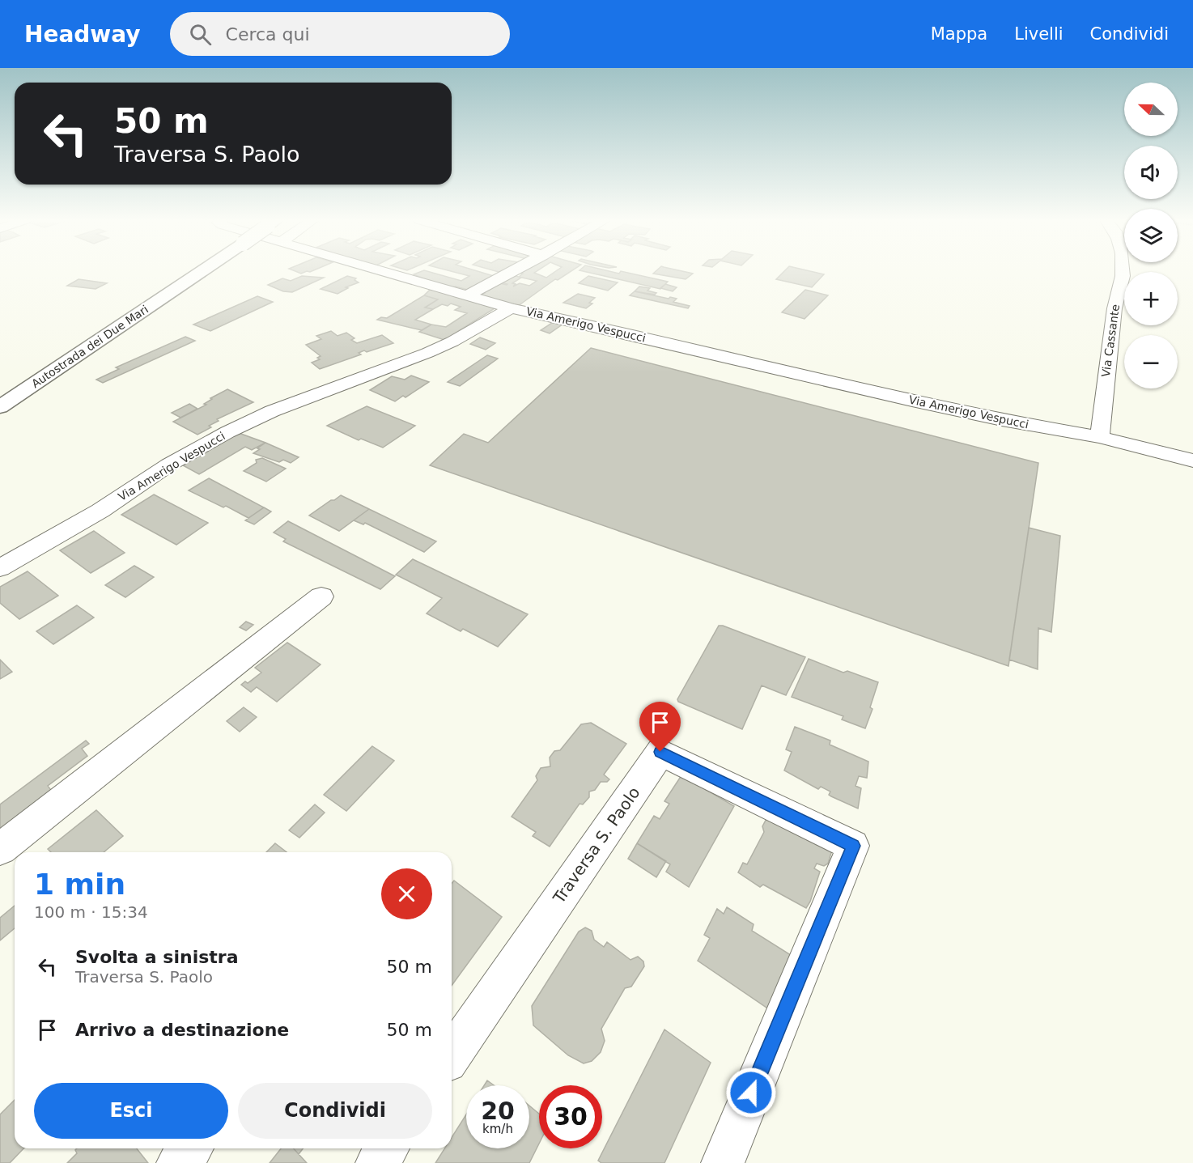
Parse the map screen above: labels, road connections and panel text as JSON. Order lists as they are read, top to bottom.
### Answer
{
  "streets": {
    "highway": ["Autostrada dei Due Mari"],
    "street": ["Via Amerigo Vespucci", "Via Cassante", "Traversa S. Paolo"]
  },
  "crossings": [
    ["Via Amerigo Vespucci", "Via Cassante"]
  ],
  "north": "left",
  "page": {
    "header": "Headway",
    "search": "Cerca qui",
    "nav": ["Mappa", "Livelli", "Condividi"],
    "map_buttons": ["+", "−"],
    "turn": ["50 m", "Traversa S. Paolo"],
    "heading": ["1 min", "100 m · 15:34"],
    "list": [
      {
        "name": "Svolta a sinistra",
        "note": "Traversa S. Paolo",
        "value": "50 m"
      },
      {
        "name": "Arrivo a destinazione",
        "value": "50 m"
      }
    ],
    "buttons": ["Esci", "Condividi"],
    "speed": "20 km/h",
    "limit": "30"
  }
}
